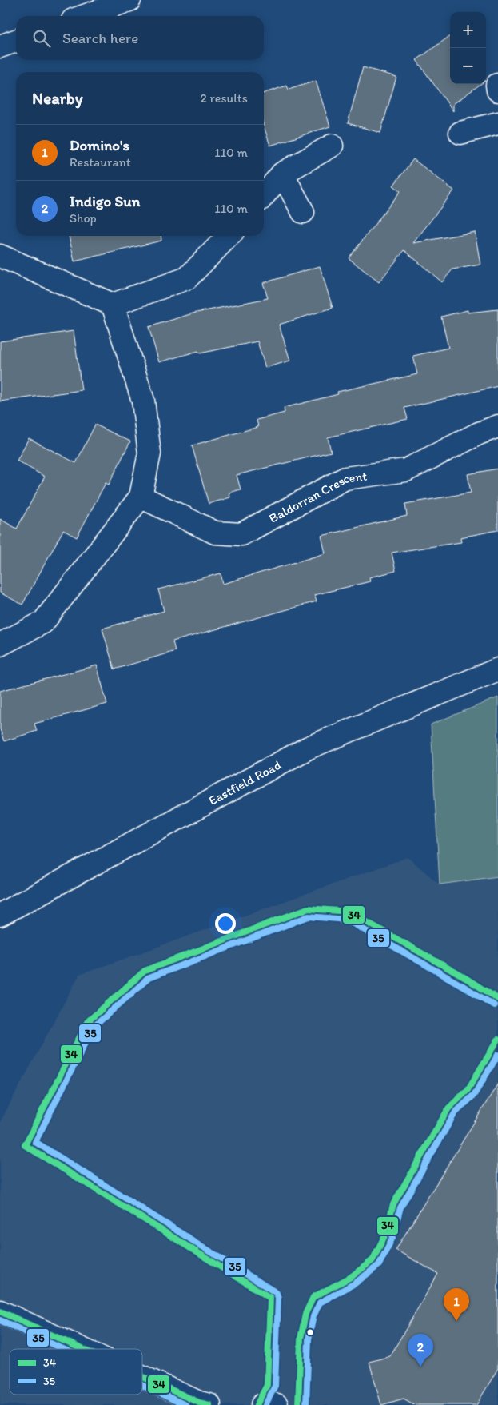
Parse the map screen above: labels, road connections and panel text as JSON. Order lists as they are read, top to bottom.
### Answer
{
  "streets": {
    "street": ["Baldorran Crescent", "Eastfield Road"]
  },
  "lines": ["transit line 34", "transit line 35"],
  "legend": ["34", "35"],
  "page": {
    "map_buttons": ["+", "−"],
    "search": "Search here",
    "heading": ["Nearby", "2 results"],
    "list": [
      {
        "mark": "1",
        "name": "Domino's",
        "note": "Restaurant",
        "value": "110 m"
      },
      {
        "mark": "2",
        "name": "Indigo Sun",
        "note": "Shop",
        "value": "110 m"
      }
    ],
    "pins": ["1", "2"]
  }
}
